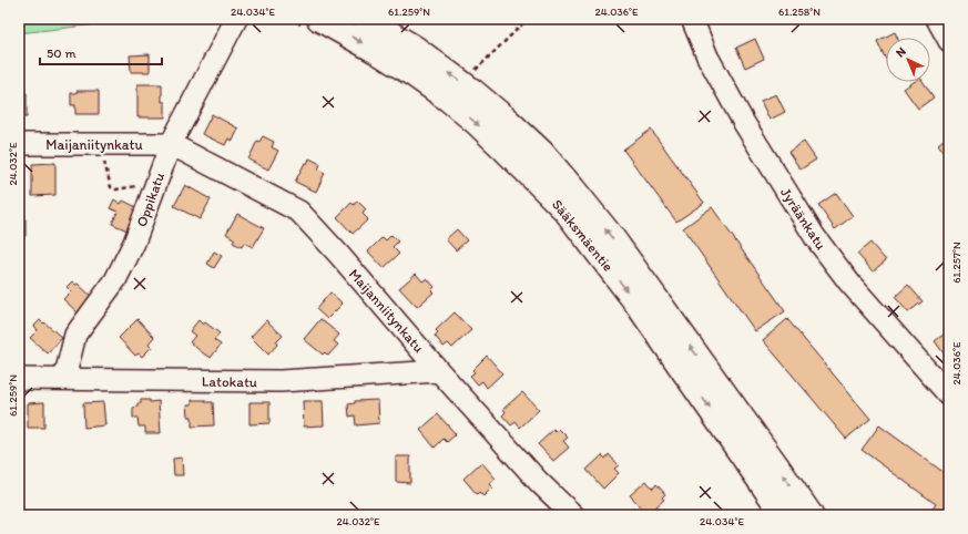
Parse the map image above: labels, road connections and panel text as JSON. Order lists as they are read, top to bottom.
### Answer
{
  "streets": {
    "main road": ["Sääksmäentie"],
    "street": [
      "Maijaniitynkatu",
      "Oppikatu",
      "Jyräänkatu",
      "Maijanniitynkatu",
      "Latokatu"
    ]
  },
  "crossings": [
    ["Maijaniitynkatu", "Oppikatu"],
    ["Maijaniitynkatu", "Maijanniitynkatu"],
    ["Oppikatu", "Maijanniitynkatu"],
    ["Oppikatu", "Latokatu"],
    ["Maijanniitynkatu", "Latokatu"]
  ],
  "scale_bar": "50 m",
  "north": "top left",
  "coordinates": [
    "24.034°E",
    "61.259°N",
    "24.036°E",
    "61.258°N",
    "24.032°E",
    "61.257°N"
  ]
}
